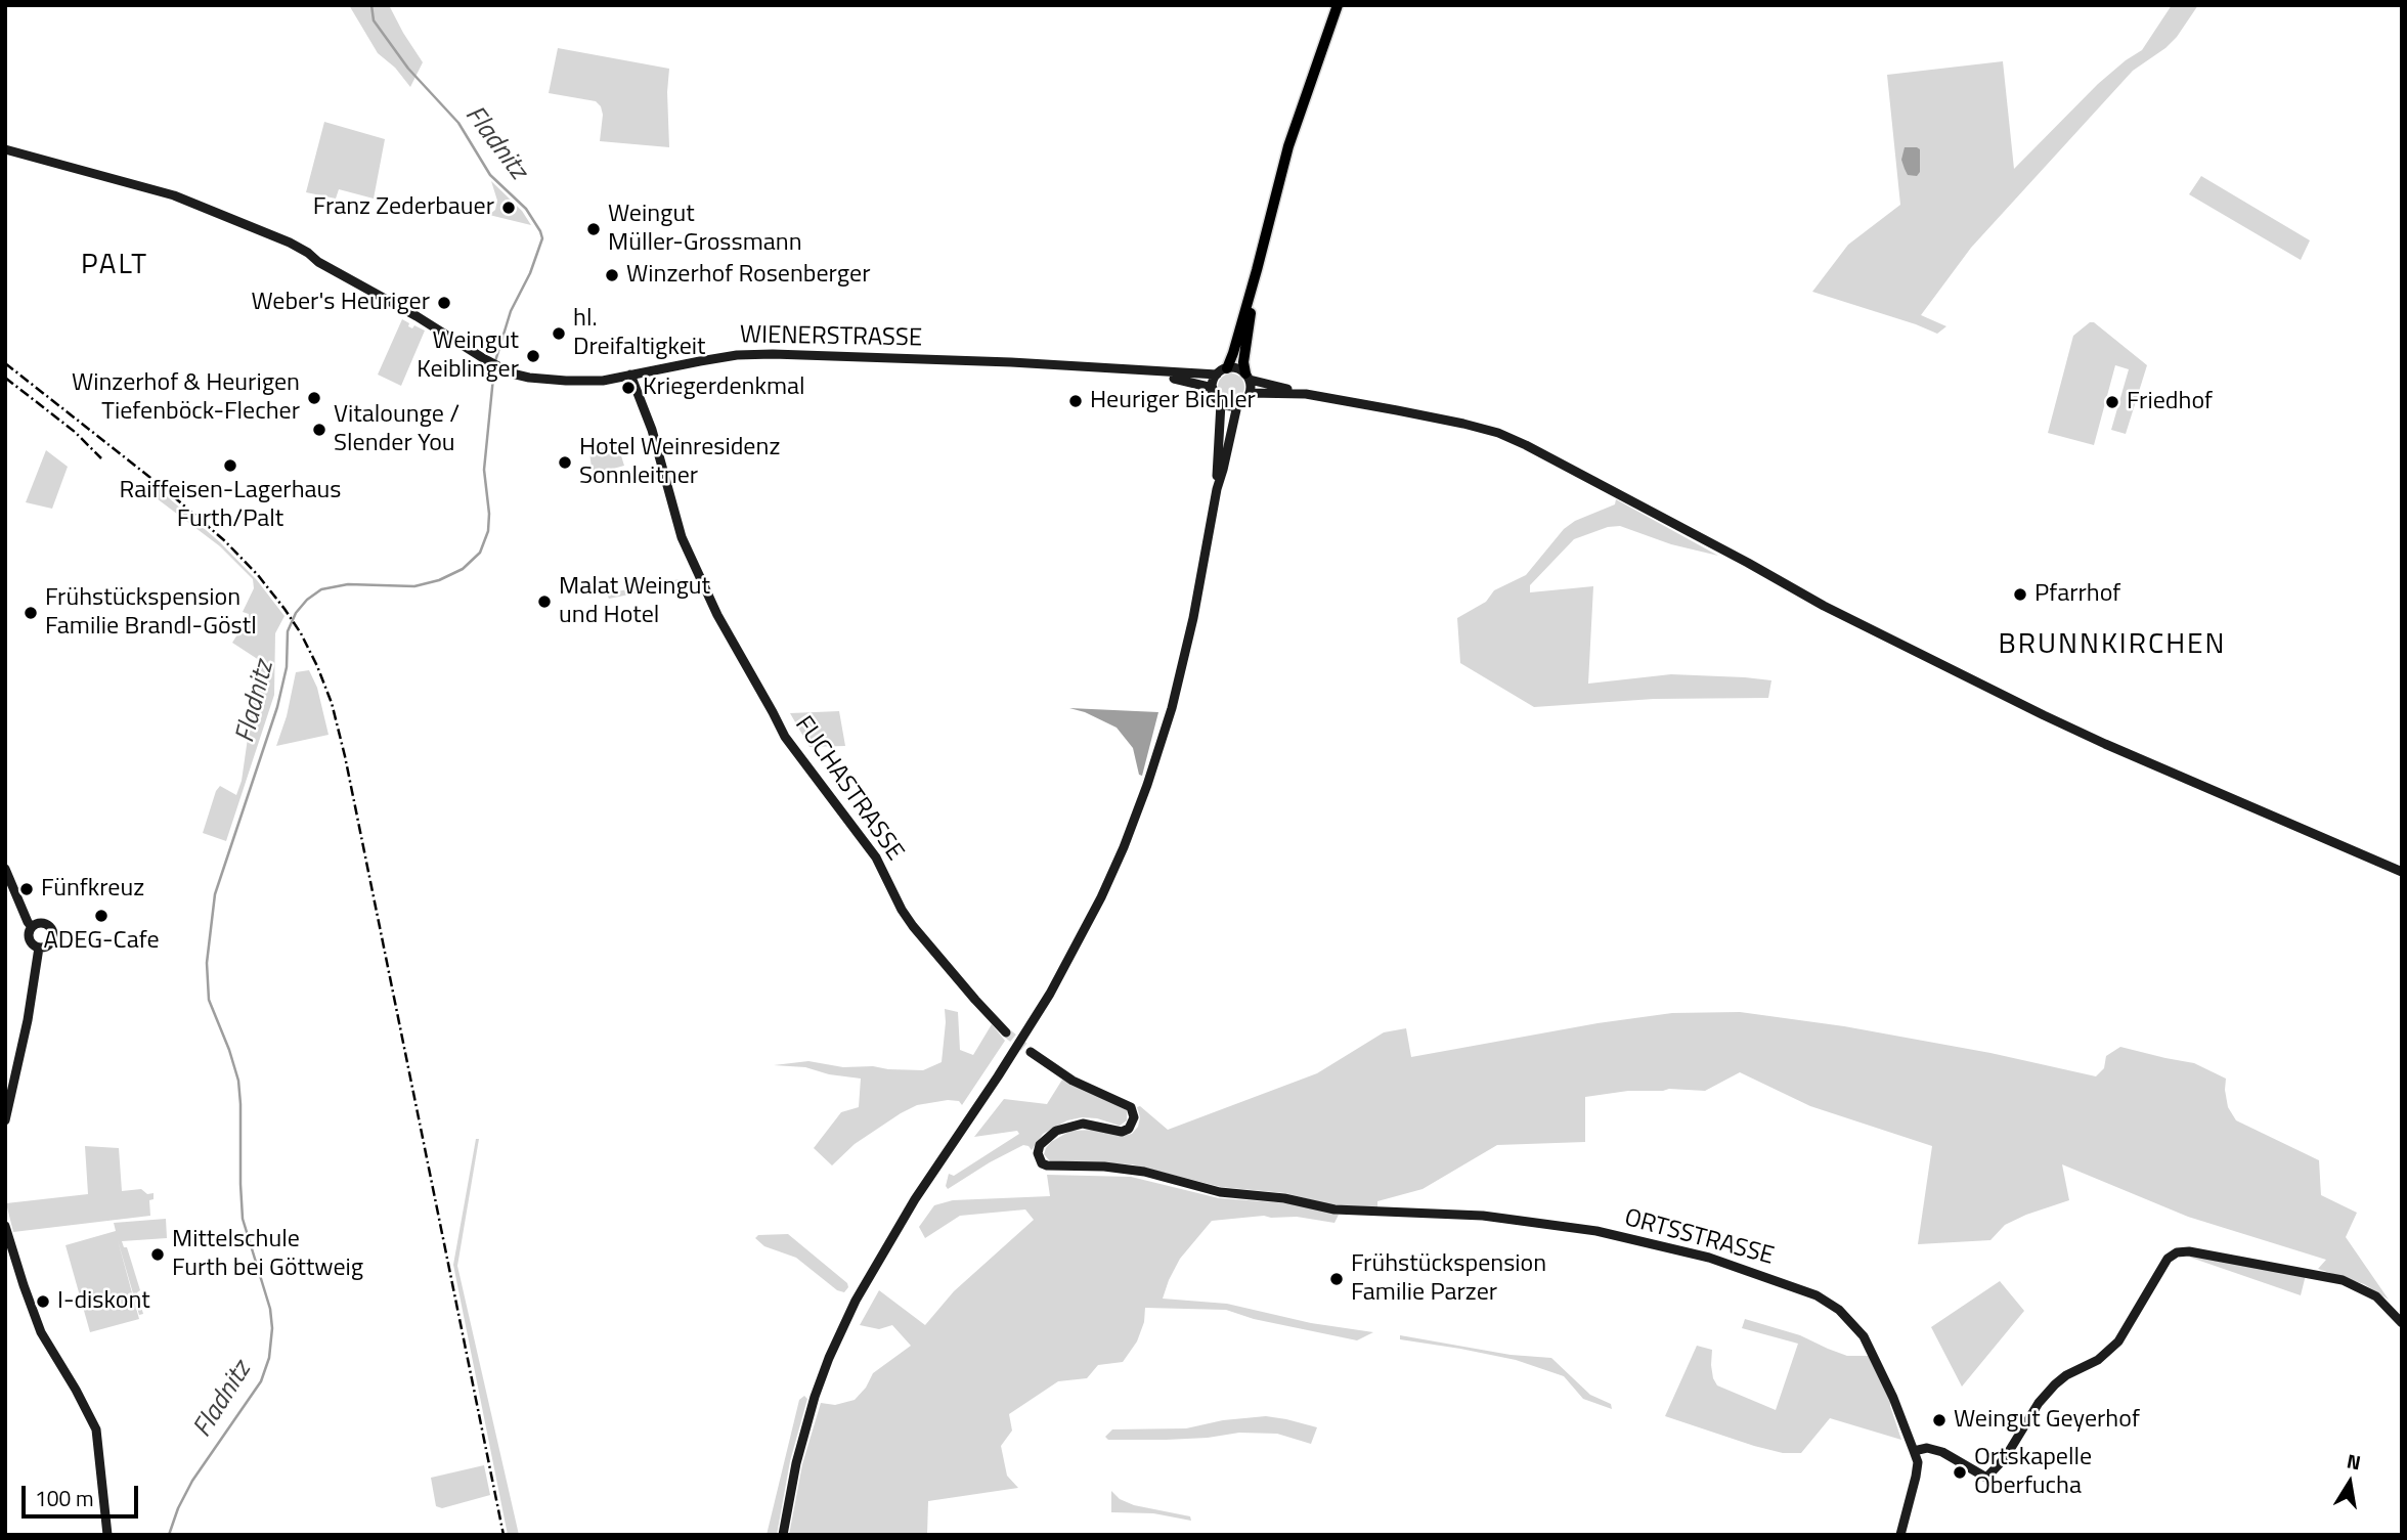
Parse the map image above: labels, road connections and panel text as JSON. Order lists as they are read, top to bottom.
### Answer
{
  "streets": {
    "street": ["WIENERSTRASSE", "FUCHASTRASSE", "ORTSSTRASSE"]
  },
  "crossings": [
    ["WIENERSTRASSE", "FUCHASTRASSE"]
  ],
  "districts": ["PALT", "BRUNNKIRCHEN"],
  "water": ["Fladnitz"],
  "places": [
    "Franz Zederbauer",
    "Weingut Müller-Grossmann",
    "Winzerhof Rosenberger",
    "Weber's Heuriger",
    "hl. Dreifaltigkeit",
    "Weingut Keiblinger",
    "Kriegerdenkmal",
    "Winzerhof & Heurigen Tiefenböck-Flecher",
    "Heuriger Bichler",
    "Friedhof",
    "Vitalounge / Slender You",
    "Hotel Weinresidenz Sonnleitner",
    "Raiffeisen-Lagerhaus Furth/Palt",
    "Pfarrhof",
    "Malat Weingut und Hotel",
    "Frühstückspension Familie Brandl-Göstl",
    "Fünfkreuz",
    "ADEG-Cafe",
    "Mittelschule Furth bei Göttweig",
    "Frühstückspension Familie Parzer",
    "I-diskont",
    "Weingut Geyerhof",
    "Ortskapelle Oberfucha"
  ],
  "scale_bar": "100 m",
  "north": "top"
}
